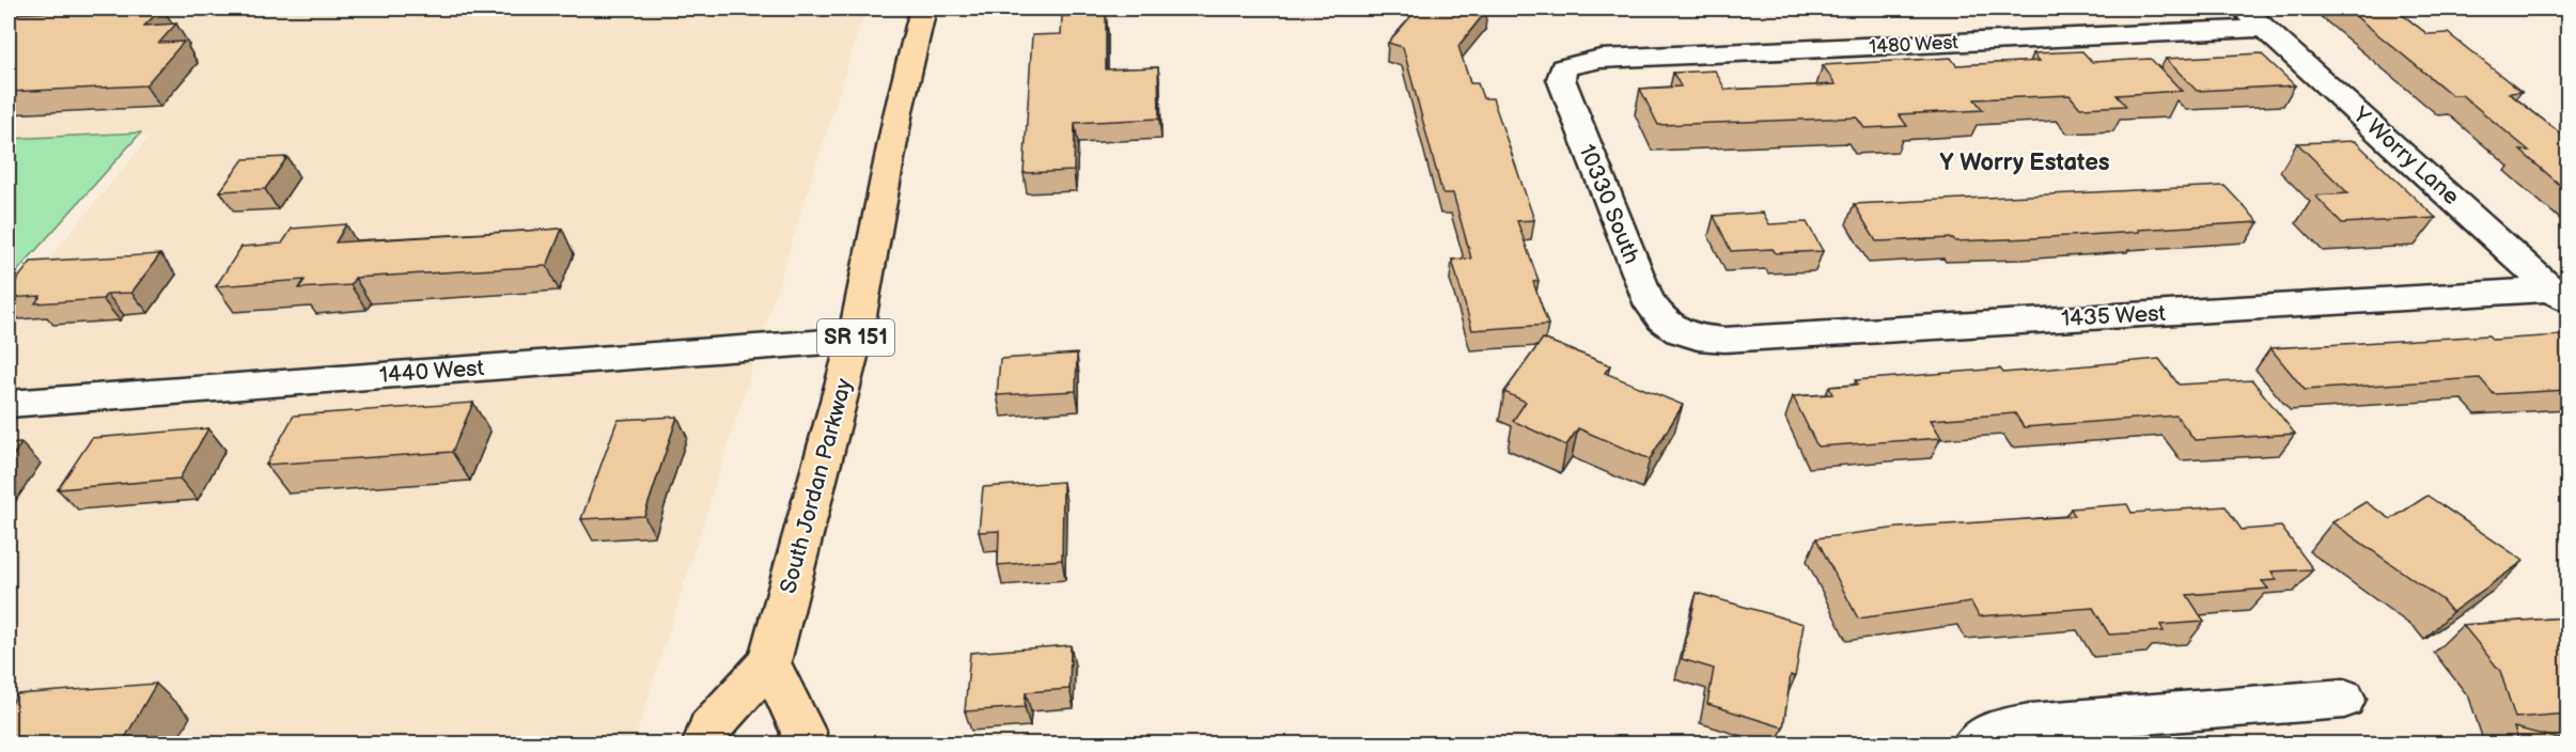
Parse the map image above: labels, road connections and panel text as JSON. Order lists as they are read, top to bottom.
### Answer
{
  "streets": {
    "main road": ["SR 151", "South Jordan Parkway"],
    "street": [
      "1480 West",
      "Y Worry Lane",
      "10330 South",
      "1435 West",
      "1440 West"
    ]
  },
  "crossings": [
    ["1480 West", "Y Worry Lane"],
    ["1480 West", "10330 South"],
    ["Y Worry Lane", "1435 West"],
    ["10330 South", "1435 West"],
    ["SR 151", "South Jordan Parkway"],
    ["1440 West", "South Jordan Parkway"]
  ],
  "districts": ["Y Worry Estates"]
}
